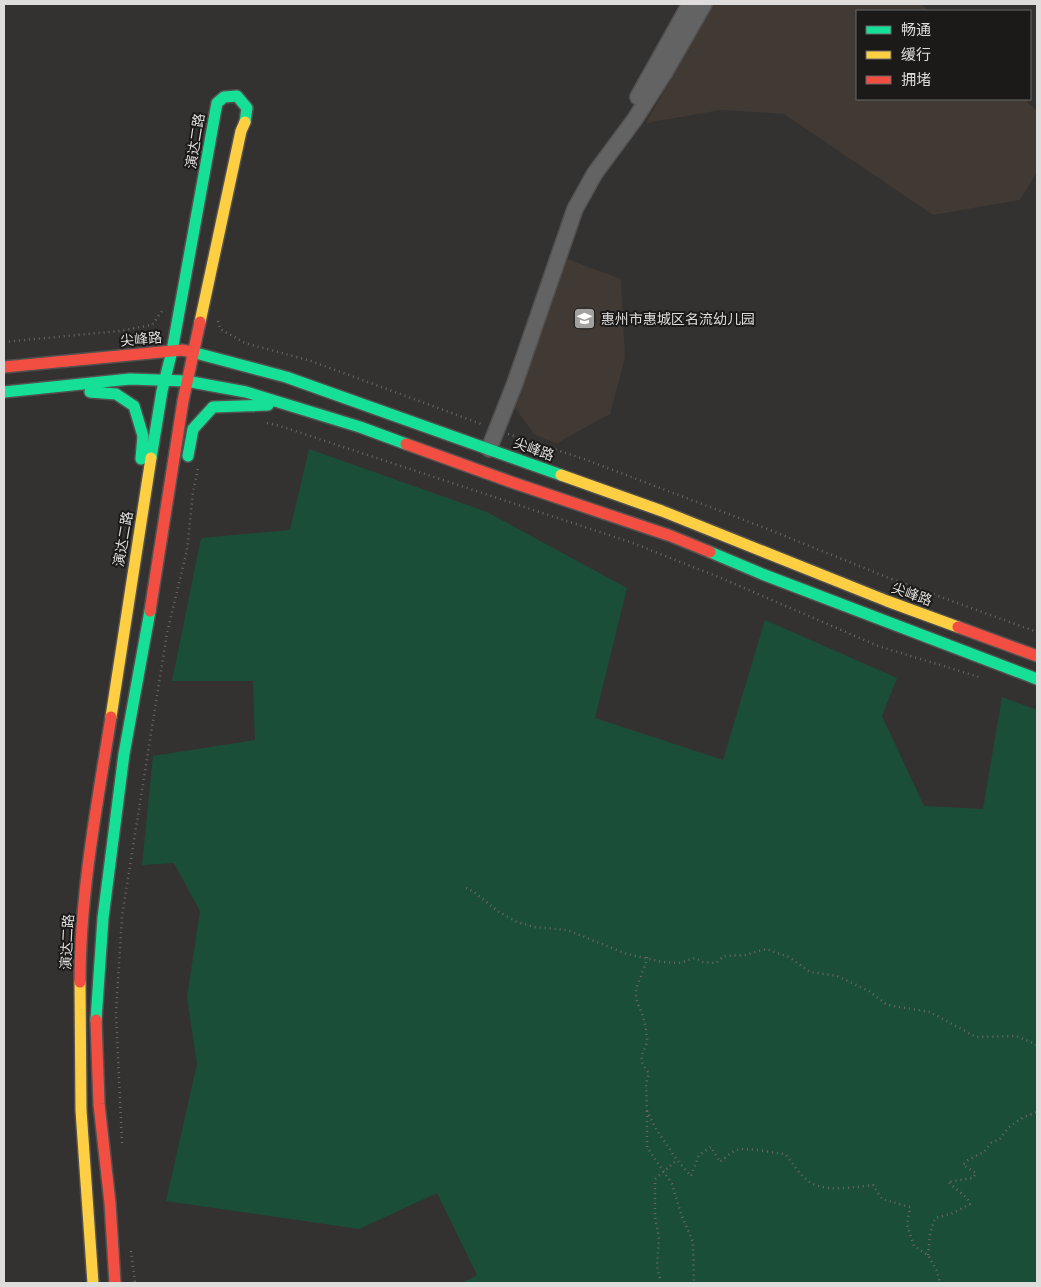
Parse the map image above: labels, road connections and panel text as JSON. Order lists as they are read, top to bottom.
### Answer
{
  "streets": {
    "main road": ["演达二路", "尖峰路"]
  },
  "crossings": [
    ["演达二路", "尖峰路"]
  ],
  "places": {
    "school or university": ["惠州市惠城区名流幼儿园"]
  },
  "legend": ["畅通", "缓行", "拥堵"]
}
